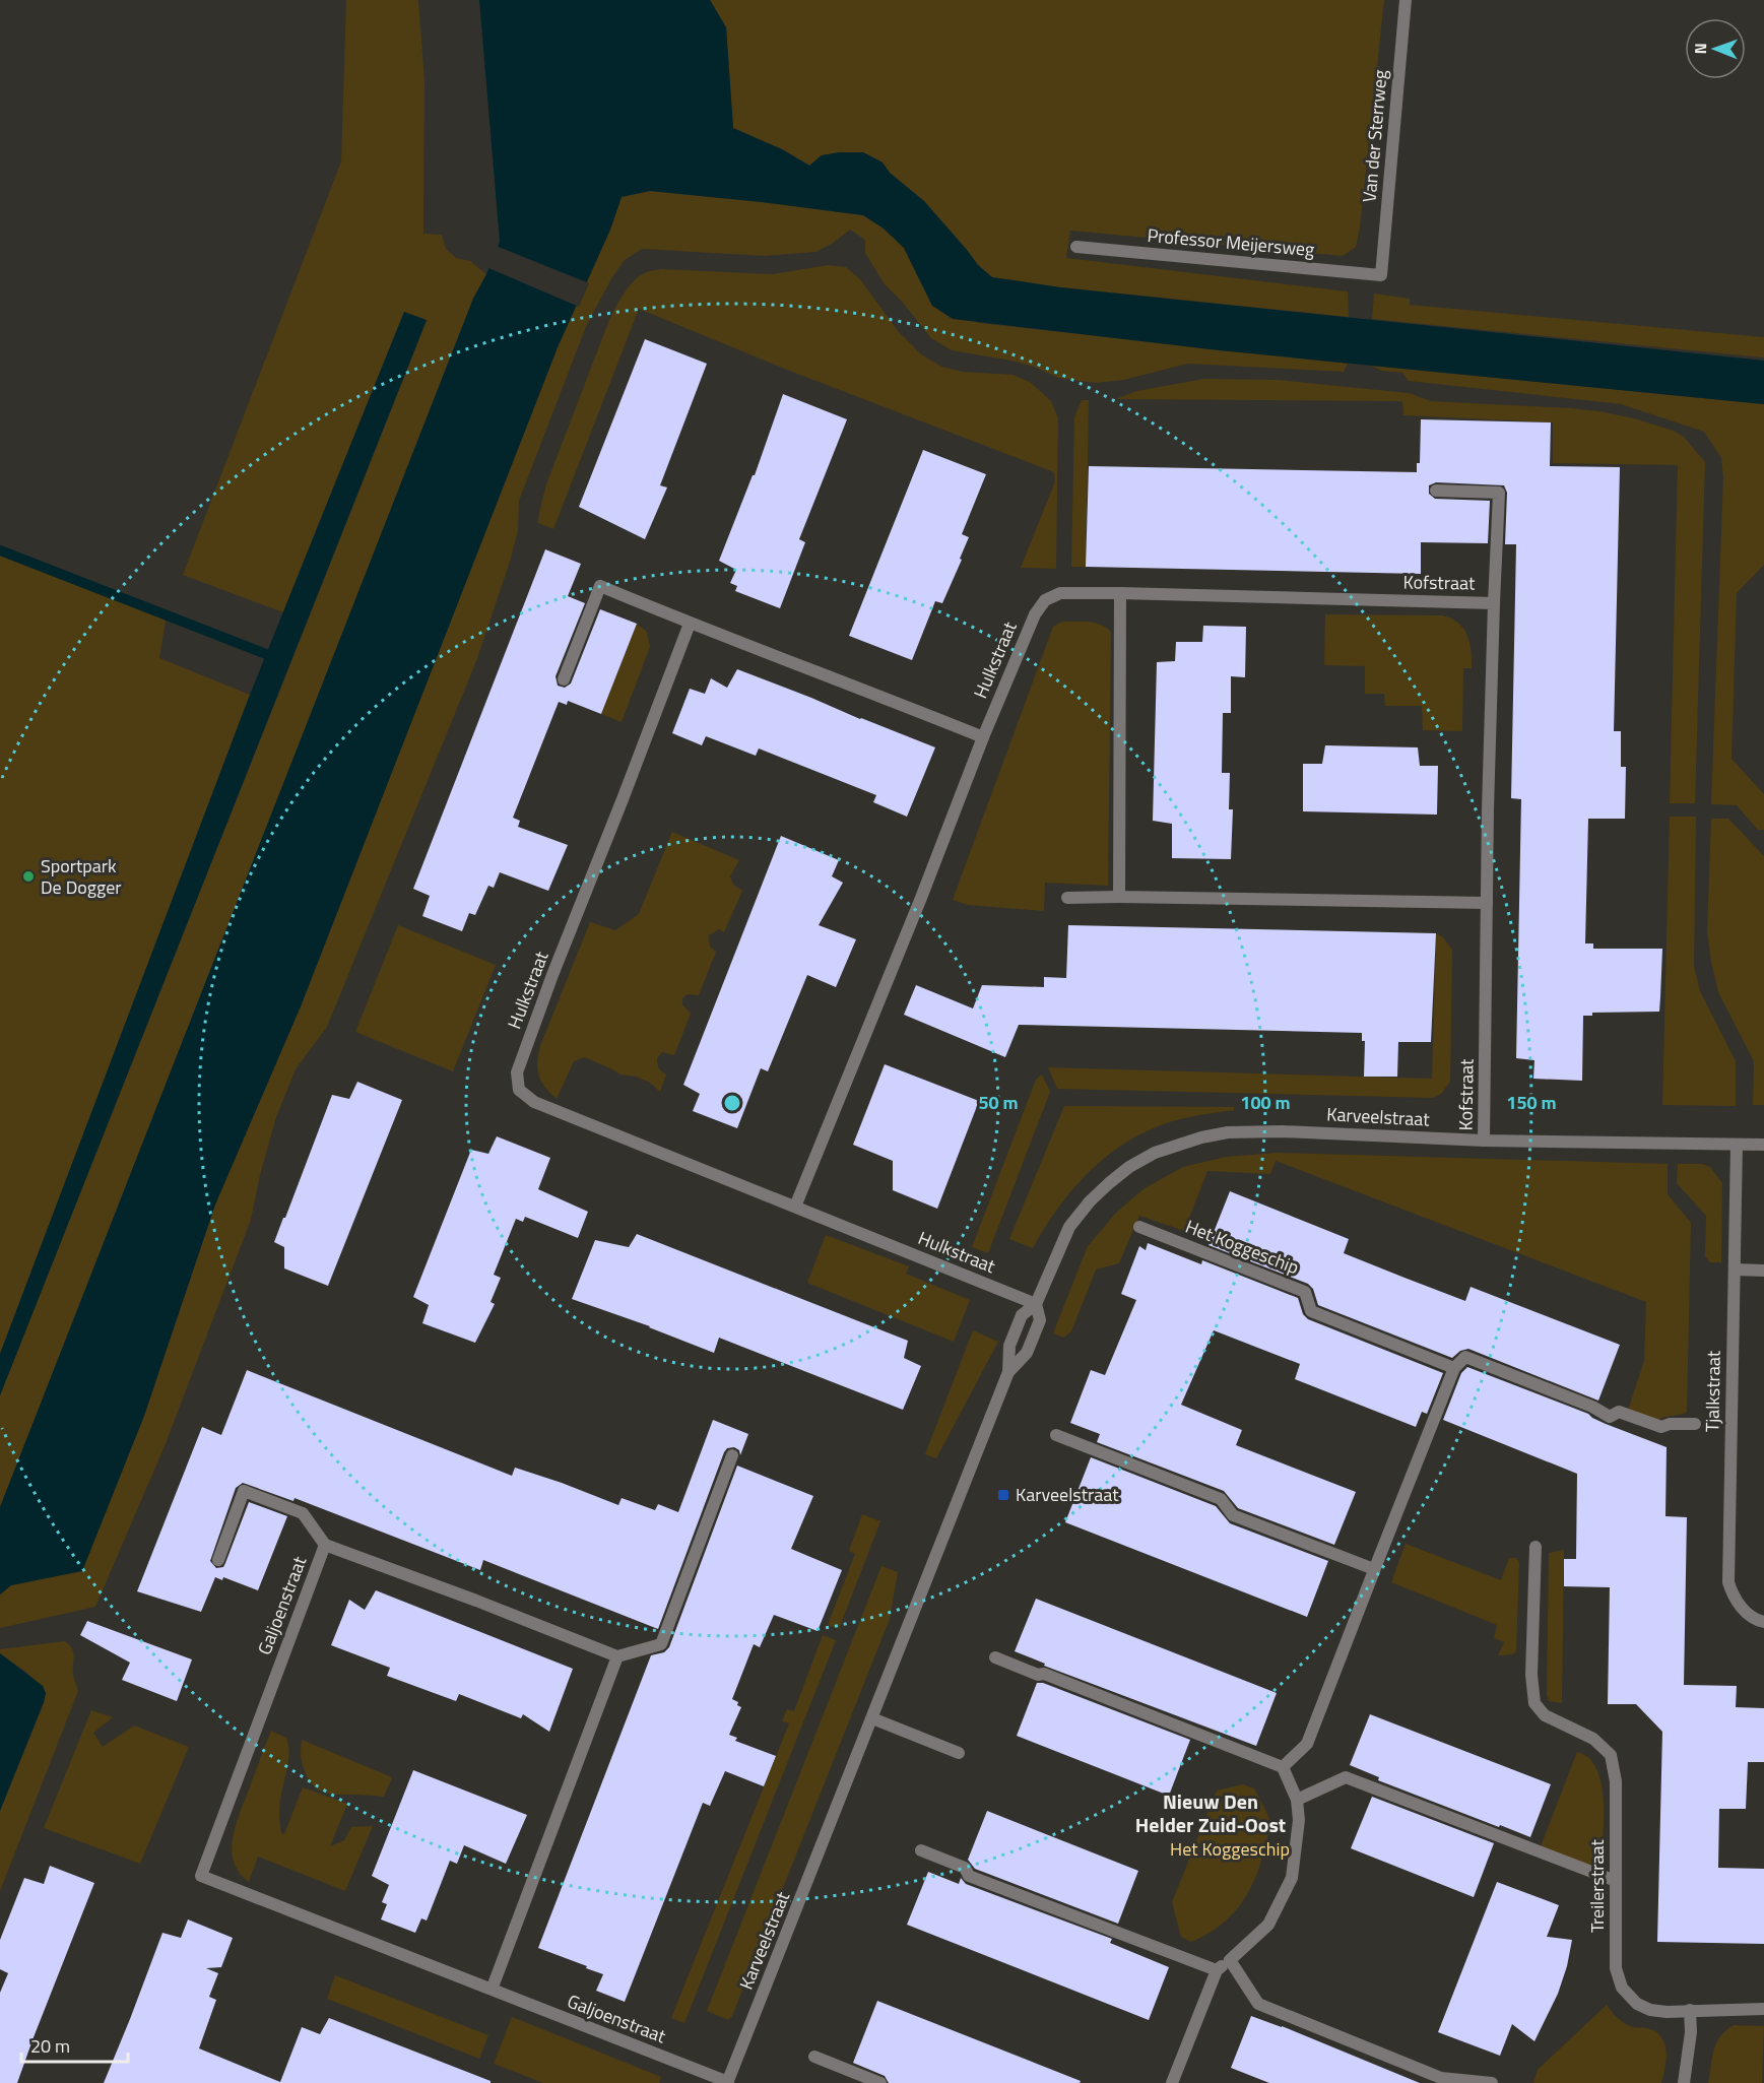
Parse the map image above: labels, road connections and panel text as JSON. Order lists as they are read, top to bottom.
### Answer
{
  "streets": {
    "street": [
      "Van der Sterrweg",
      "Professor Meijersweg",
      "Kofstraat",
      "Hulkstraat",
      "Karveelstraat",
      "Het Koggeschip",
      "Tjalkstraat",
      "Galjoenstraat",
      "Treilerstraat"
    ]
  },
  "crossings": [
    ["Van der Sterrweg", "Professor Meijersweg"],
    ["Kofstraat", "Hulkstraat"],
    ["Kofstraat", "Karveelstraat"],
    ["Hulkstraat", "Karveelstraat"],
    ["Karveelstraat", "Tjalkstraat"],
    ["Karveelstraat", "Galjoenstraat"]
  ],
  "districts": ["Nieuw Den Helder Zuid-Oost"],
  "parks": ["Het Koggeschip"],
  "places": {
    "other": ["Sportpark De Dogger"],
    "transit": ["Karveelstraat"]
  },
  "scale_bar": "20 m",
  "north": "left",
  "rings": ["50 m", "100 m", "150 m"]
}
